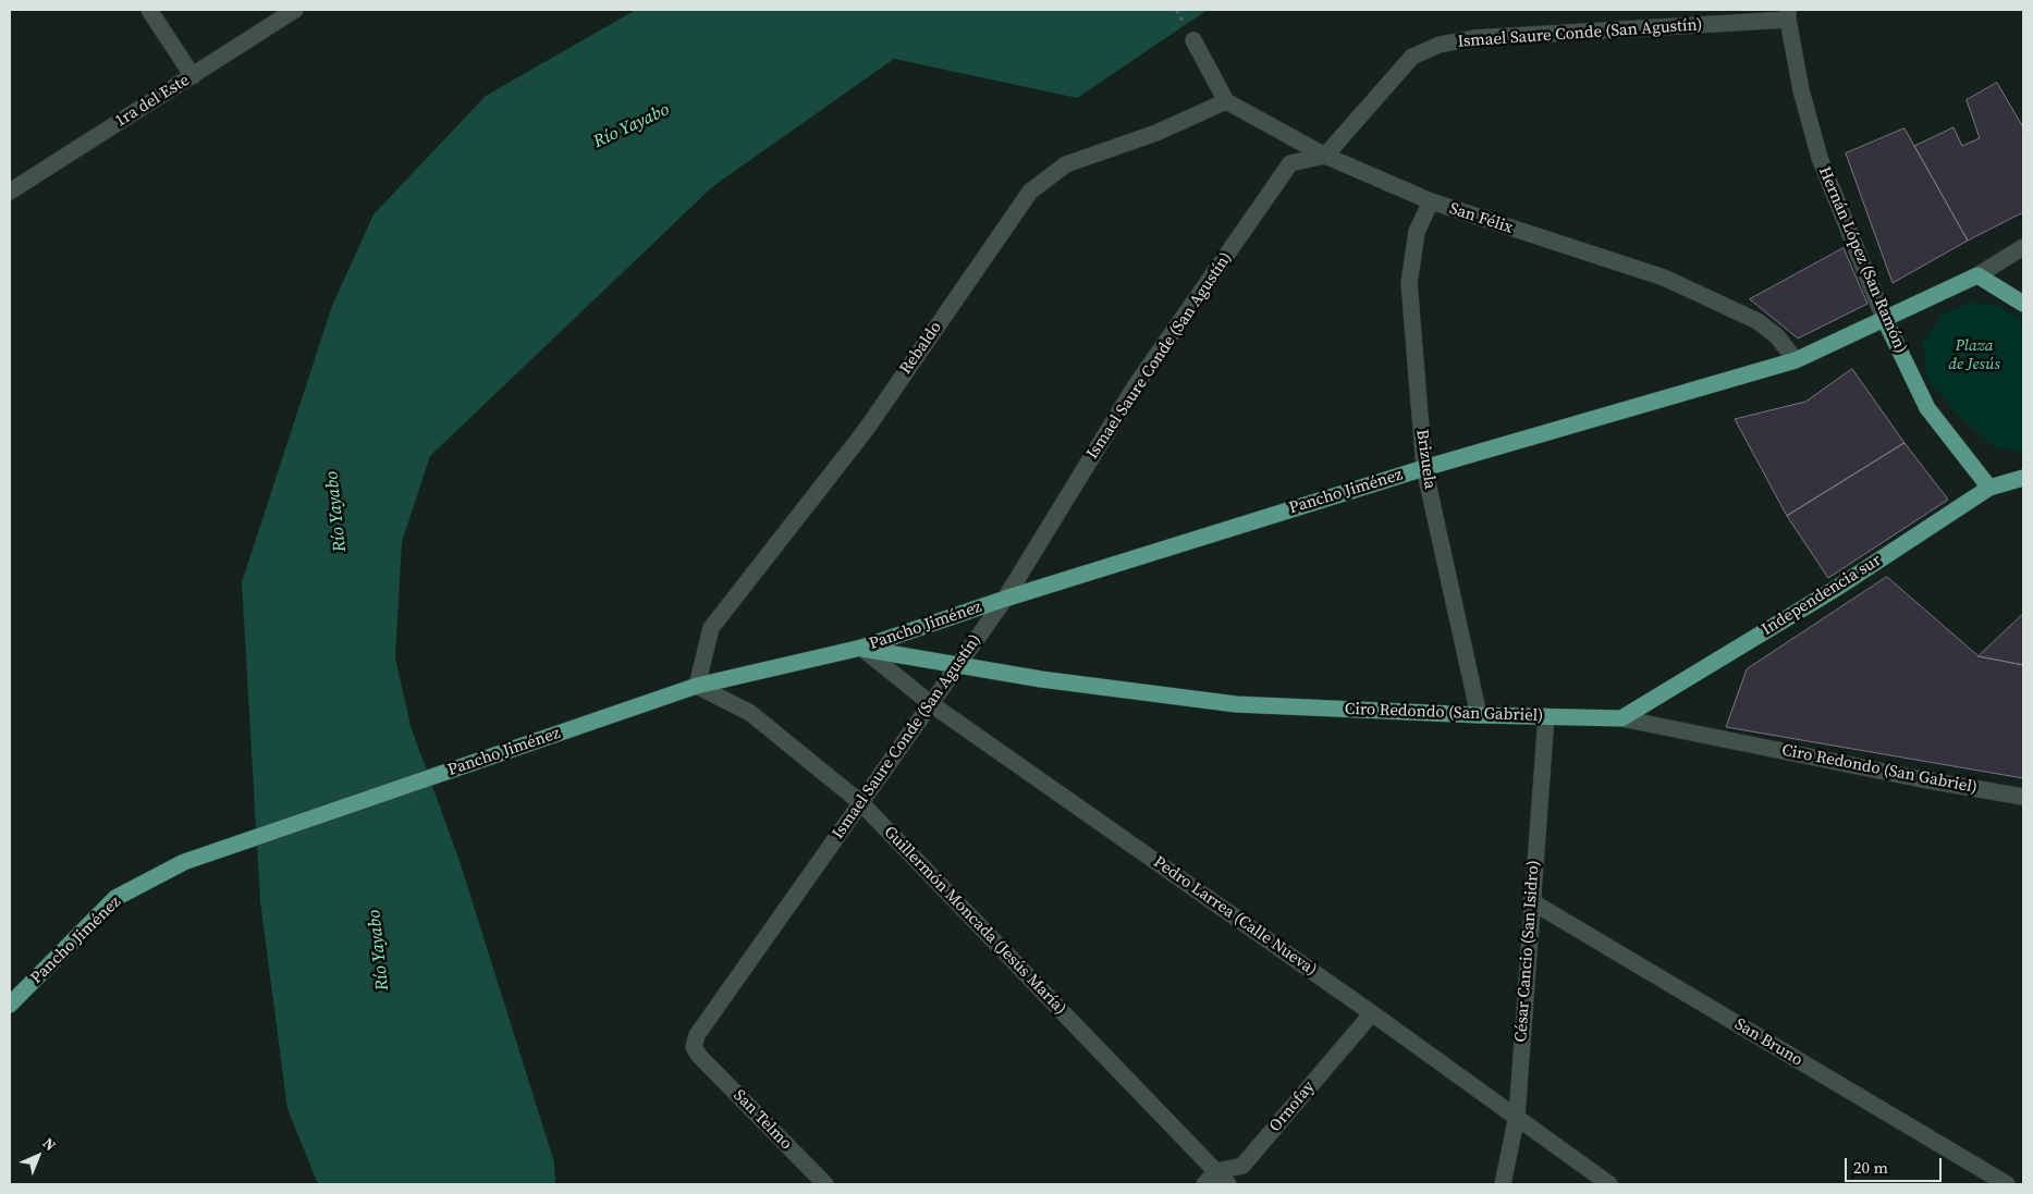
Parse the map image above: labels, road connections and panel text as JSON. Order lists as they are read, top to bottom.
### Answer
{
  "streets": {
    "main road": [
      "Hernán López (San Ramón)",
      "Pancho Jiménez",
      "Independencia sur",
      "Ciro Redondo (San Gabriel)"
    ],
    "street": [
      "Ismael Saure Conde (San Agustín)",
      "1ra del Este",
      "San Félix",
      "Rebaldo",
      "Brizuela",
      "Pedro Larrea (Calle Nueva)",
      "Guillermón Moncada (Jesús María)",
      "César Cancio (San Isidro)",
      "San Bruno",
      "Ornofay",
      "San Telmo"
    ]
  },
  "crossings": [
    ["Ismael Saure Conde (San Agustín)", "San Félix"],
    ["Ismael Saure Conde (San Agustín)", "Hernán López (San Ramón)"],
    ["Ismael Saure Conde (San Agustín)", "Pancho Jiménez"],
    ["Ismael Saure Conde (San Agustín)", "Ciro Redondo (San Gabriel)"],
    ["Ismael Saure Conde (San Agustín)", "Pedro Larrea (Calle Nueva)"],
    ["Ismael Saure Conde (San Agustín)", "Guillermón Moncada (Jesús María)"],
    ["Ismael Saure Conde (San Agustín)", "San Telmo"],
    ["San Félix", "Rebaldo"],
    ["San Félix", "Brizuela"],
    ["San Félix", "Pancho Jiménez"],
    ["Hernán López (San Ramón)", "Pancho Jiménez"],
    ["Hernán López (San Ramón)", "Independencia sur"],
    ["Rebaldo", "Pancho Jiménez"],
    ["Rebaldo", "Guillermón Moncada (Jesús María)"],
    ["Brizuela", "Pancho Jiménez"],
    ["Brizuela", "Ciro Redondo (San Gabriel)"],
    ["Pancho Jiménez", "Ciro Redondo (San Gabriel)"],
    ["Pancho Jiménez", "Pedro Larrea (Calle Nueva)"],
    ["Pancho Jiménez", "Guillermón Moncada (Jesús María)"],
    ["Independencia sur", "Ciro Redondo (San Gabriel)"],
    ["Ciro Redondo (San Gabriel)", "Pedro Larrea (Calle Nueva)"],
    ["Ciro Redondo (San Gabriel)", "César Cancio (San Isidro)"],
    ["Pedro Larrea (Calle Nueva)", "César Cancio (San Isidro)"],
    ["Pedro Larrea (Calle Nueva)", "Ornofay"],
    ["Guillermón Moncada (Jesús María)", "Ornofay"],
    ["César Cancio (San Isidro)", "San Bruno"]
  ],
  "water": ["Río Yayabo"],
  "parks": ["Plaza de Jesús"],
  "scale_bar": "20 m",
  "north": "top right"
}
